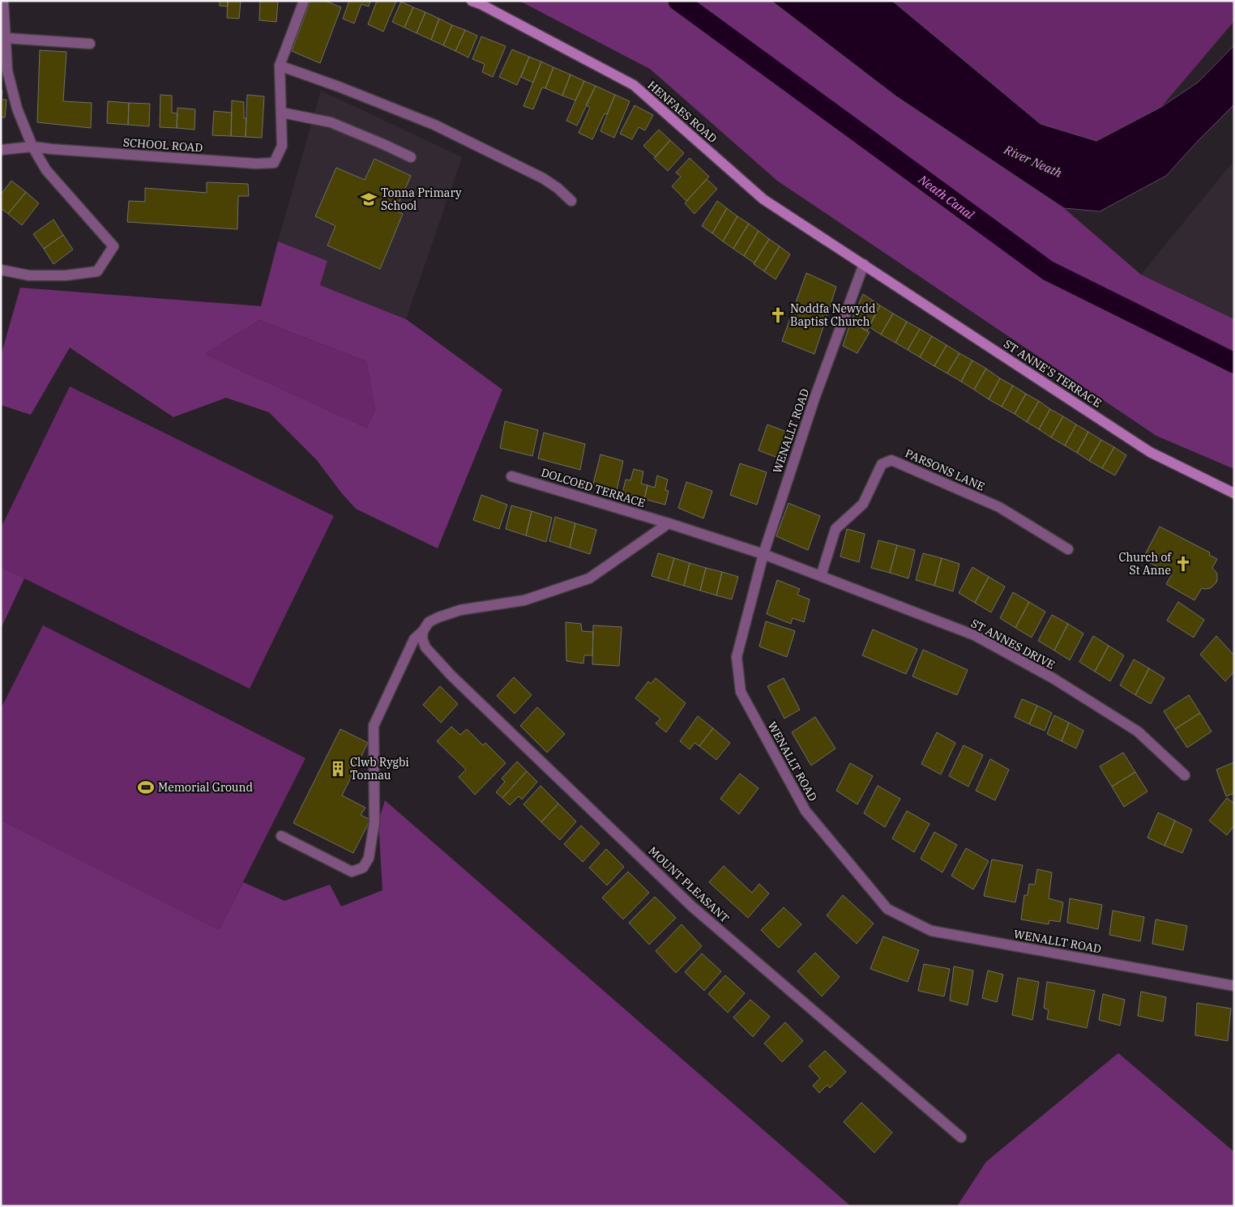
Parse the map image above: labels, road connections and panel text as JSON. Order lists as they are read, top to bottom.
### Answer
{
  "streets": {
    "main road": ["HENFAES ROAD", "ST ANNE'S TERRACE"],
    "street": [
      "SCHOOL ROAD",
      "WENALLT ROAD",
      "PARSONS LANE",
      "DOLCOED TERRACE",
      "ST ANNES DRIVE",
      "MOUNT PLEASANT"
    ]
  },
  "crossings": [
    ["HENFAES ROAD", "ST ANNE'S TERRACE"],
    ["HENFAES ROAD", "WENALLT ROAD"],
    ["ST ANNE'S TERRACE", "WENALLT ROAD"],
    ["WENALLT ROAD", "DOLCOED TERRACE"],
    ["WENALLT ROAD", "ST ANNES DRIVE"],
    ["PARSONS LANE", "ST ANNES DRIVE"],
    ["DOLCOED TERRACE", "ST ANNES DRIVE"]
  ],
  "water": ["River Neath", "Neath Canal"],
  "places": {
    "school or university": ["Tonna Primary School"],
    "church": ["Noddfa Newydd Baptist Church", "Church of St Anne"],
    "building": ["Clwb Rygbi Tonnau"],
    "sports": ["Memorial Ground"]
  }
}
